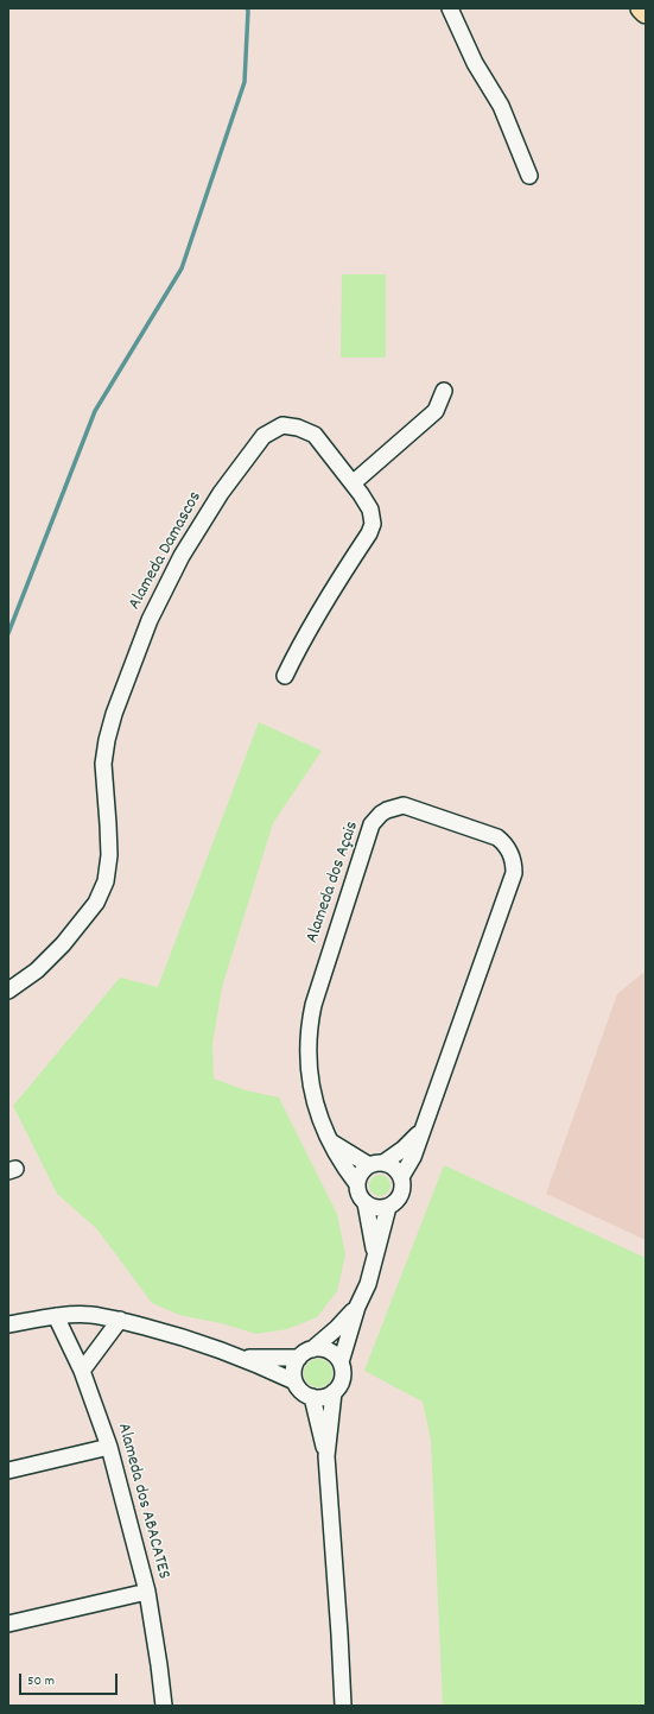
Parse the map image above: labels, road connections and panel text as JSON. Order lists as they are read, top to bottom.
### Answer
{
  "streets": {
    "street": ["Alameda Damascos", "Alameda dos Açais", "Alameda dos ABACATES"]
  },
  "scale_bar": "50 m"
}
